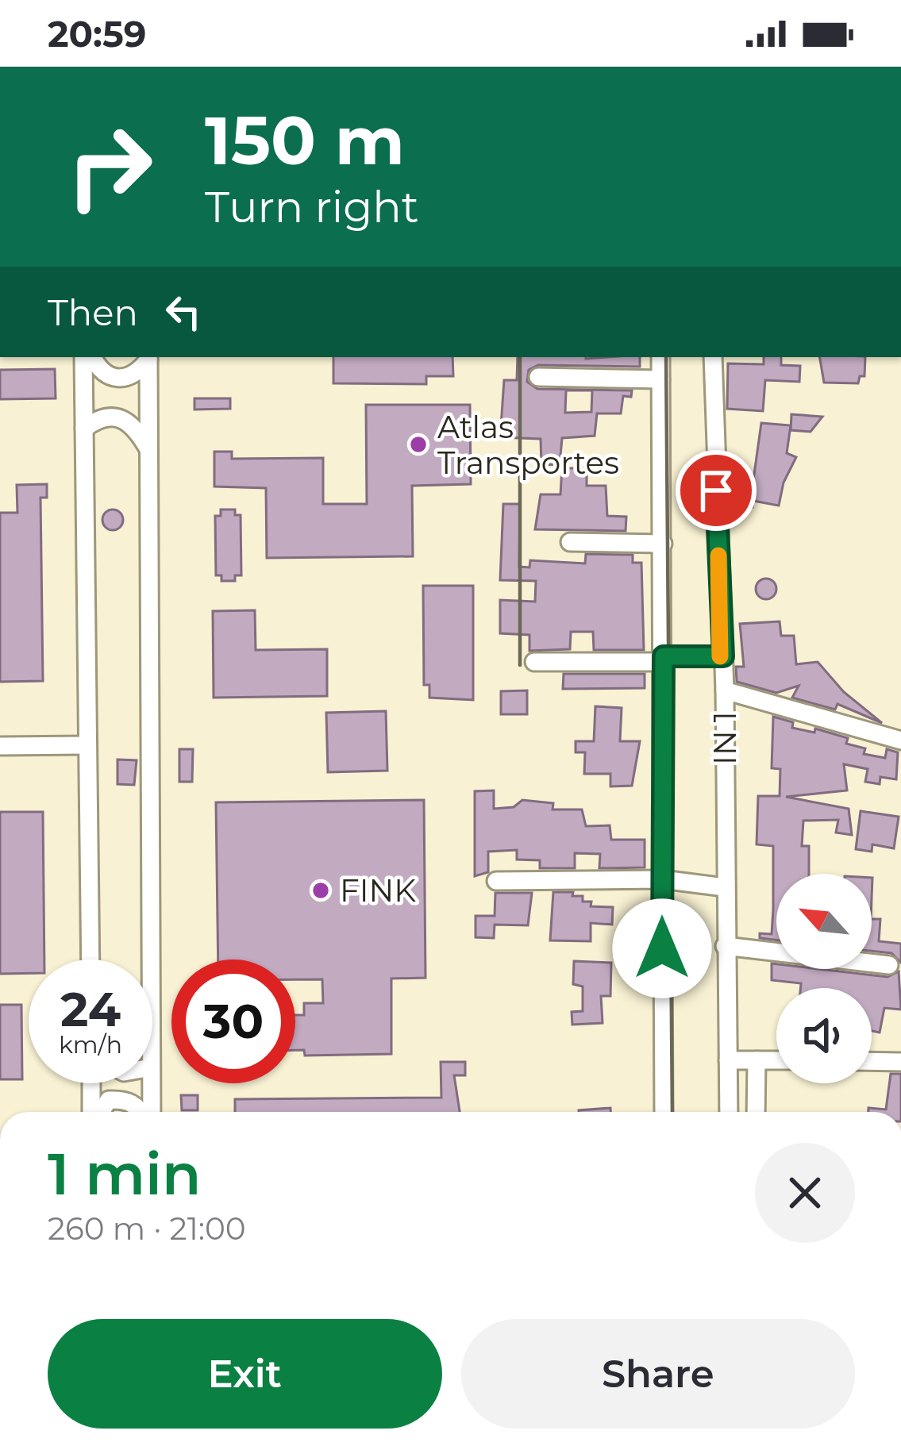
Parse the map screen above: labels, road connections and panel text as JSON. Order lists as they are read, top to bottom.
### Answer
{
  "streets": {
    "street": ["IN 1"]
  },
  "places": ["Atlas Transportes", "FINK"],
  "north": "top left",
  "page": {
    "status": "20:59",
    "turn": ["150 m", "Turn right"],
    "then": "Then",
    "speed": "24 km/h",
    "limit": "30",
    "heading": ["1 min", "260 m · 21:00"],
    "buttons": ["Exit", "Share"]
  }
}
